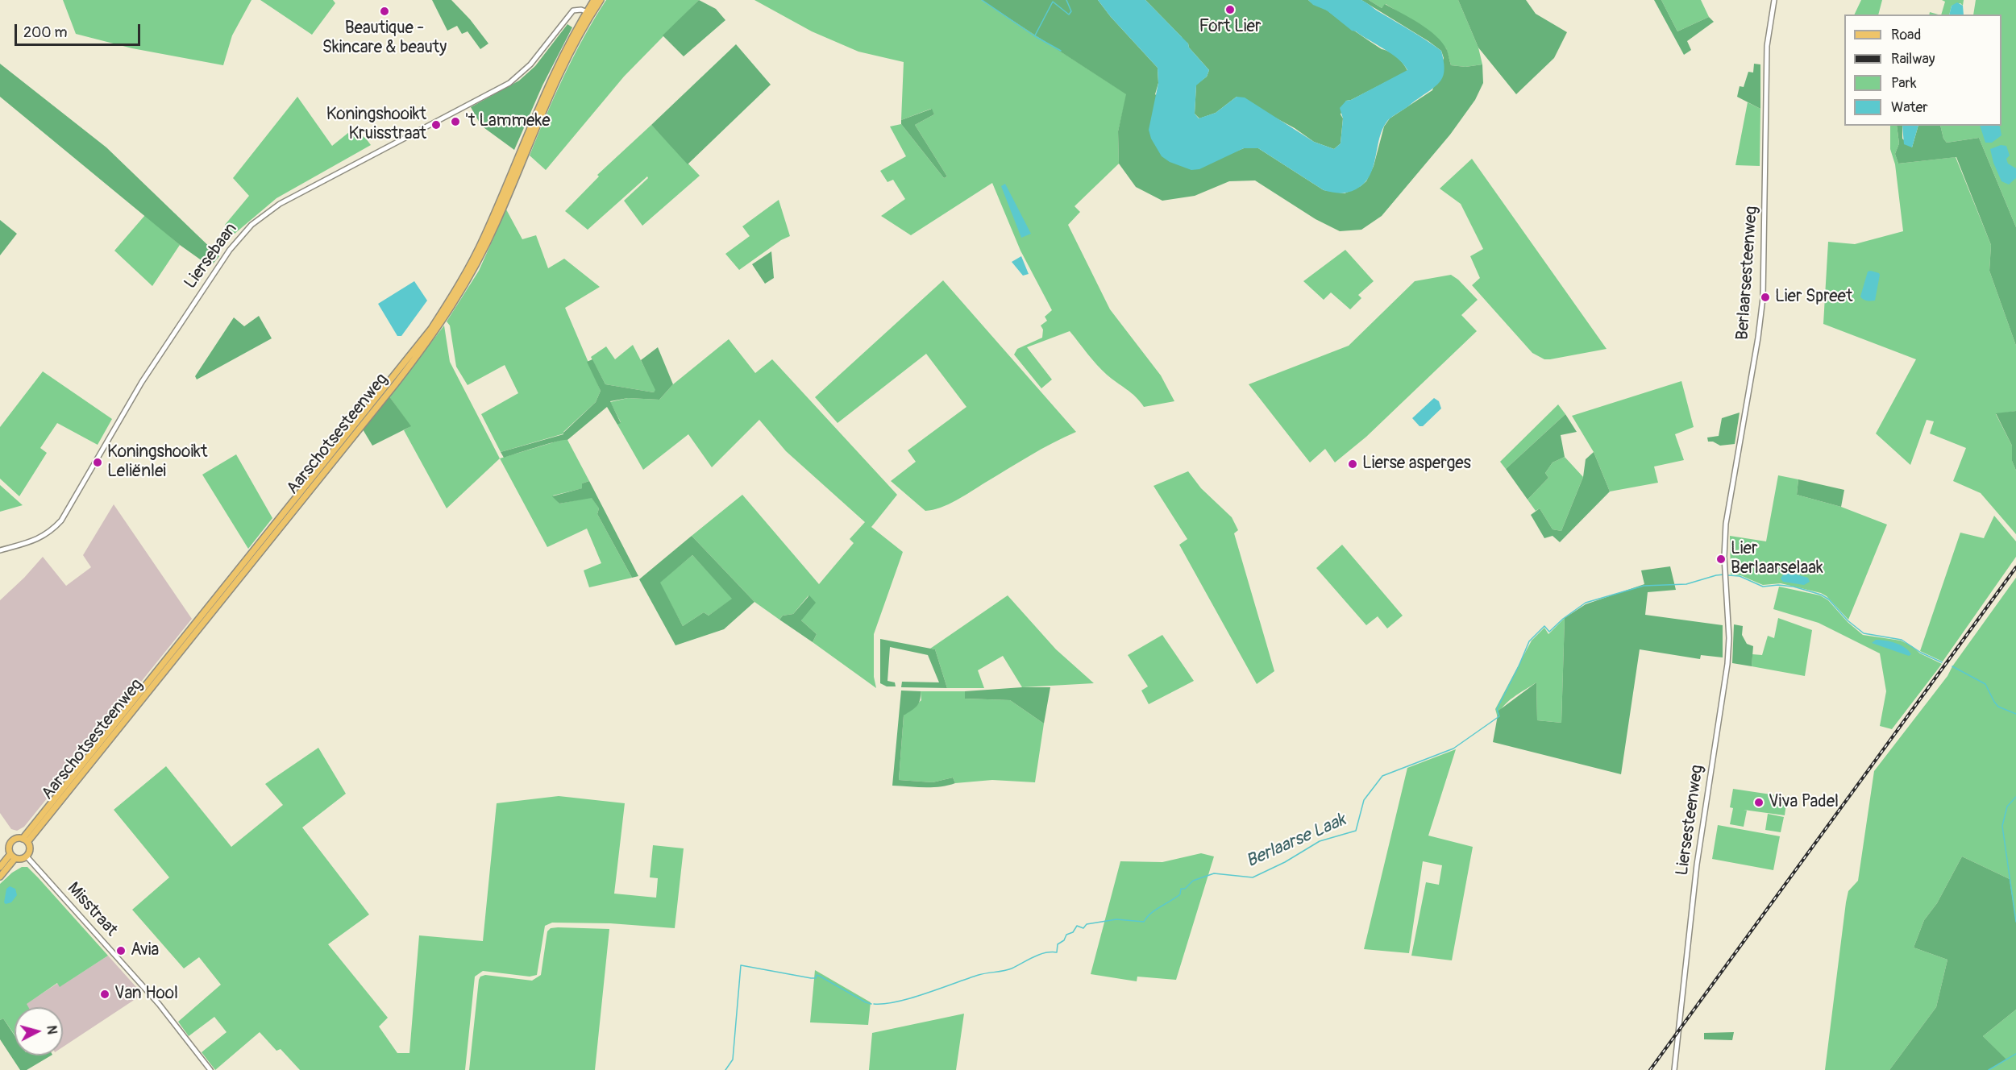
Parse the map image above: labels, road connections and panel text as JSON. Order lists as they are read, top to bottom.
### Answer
{
  "streets": {
    "main road": ["Aarschotsesteenweg"],
    "street": [
      "Liersebaan",
      "Berlaarsesteenweg",
      "Liersesteenweg",
      "Misstraat"
    ]
  },
  "crossings": [
    ["Liersebaan", "Aarschotsesteenweg"],
    ["Berlaarsesteenweg", "Liersesteenweg"],
    ["Aarschotsesteenweg", "Misstraat"]
  ],
  "water": ["Berlaarse Laak"],
  "places": [
    "Fort Lier",
    "Beautique - Skincare & beauty",
    "'t Lammeke",
    "Koningshooikt Kruisstraat",
    "Lier Spreet",
    "Koningshooikt Leliënlei",
    "Lierse asperges",
    "Lier Berlaarselaak",
    "Viva Padel",
    "Avia",
    "Van Hool"
  ],
  "legend": [
    "Road",
    "Railway",
    "Park",
    "Water"
  ],
  "scale_bar": "200 m",
  "north": "right"
}
